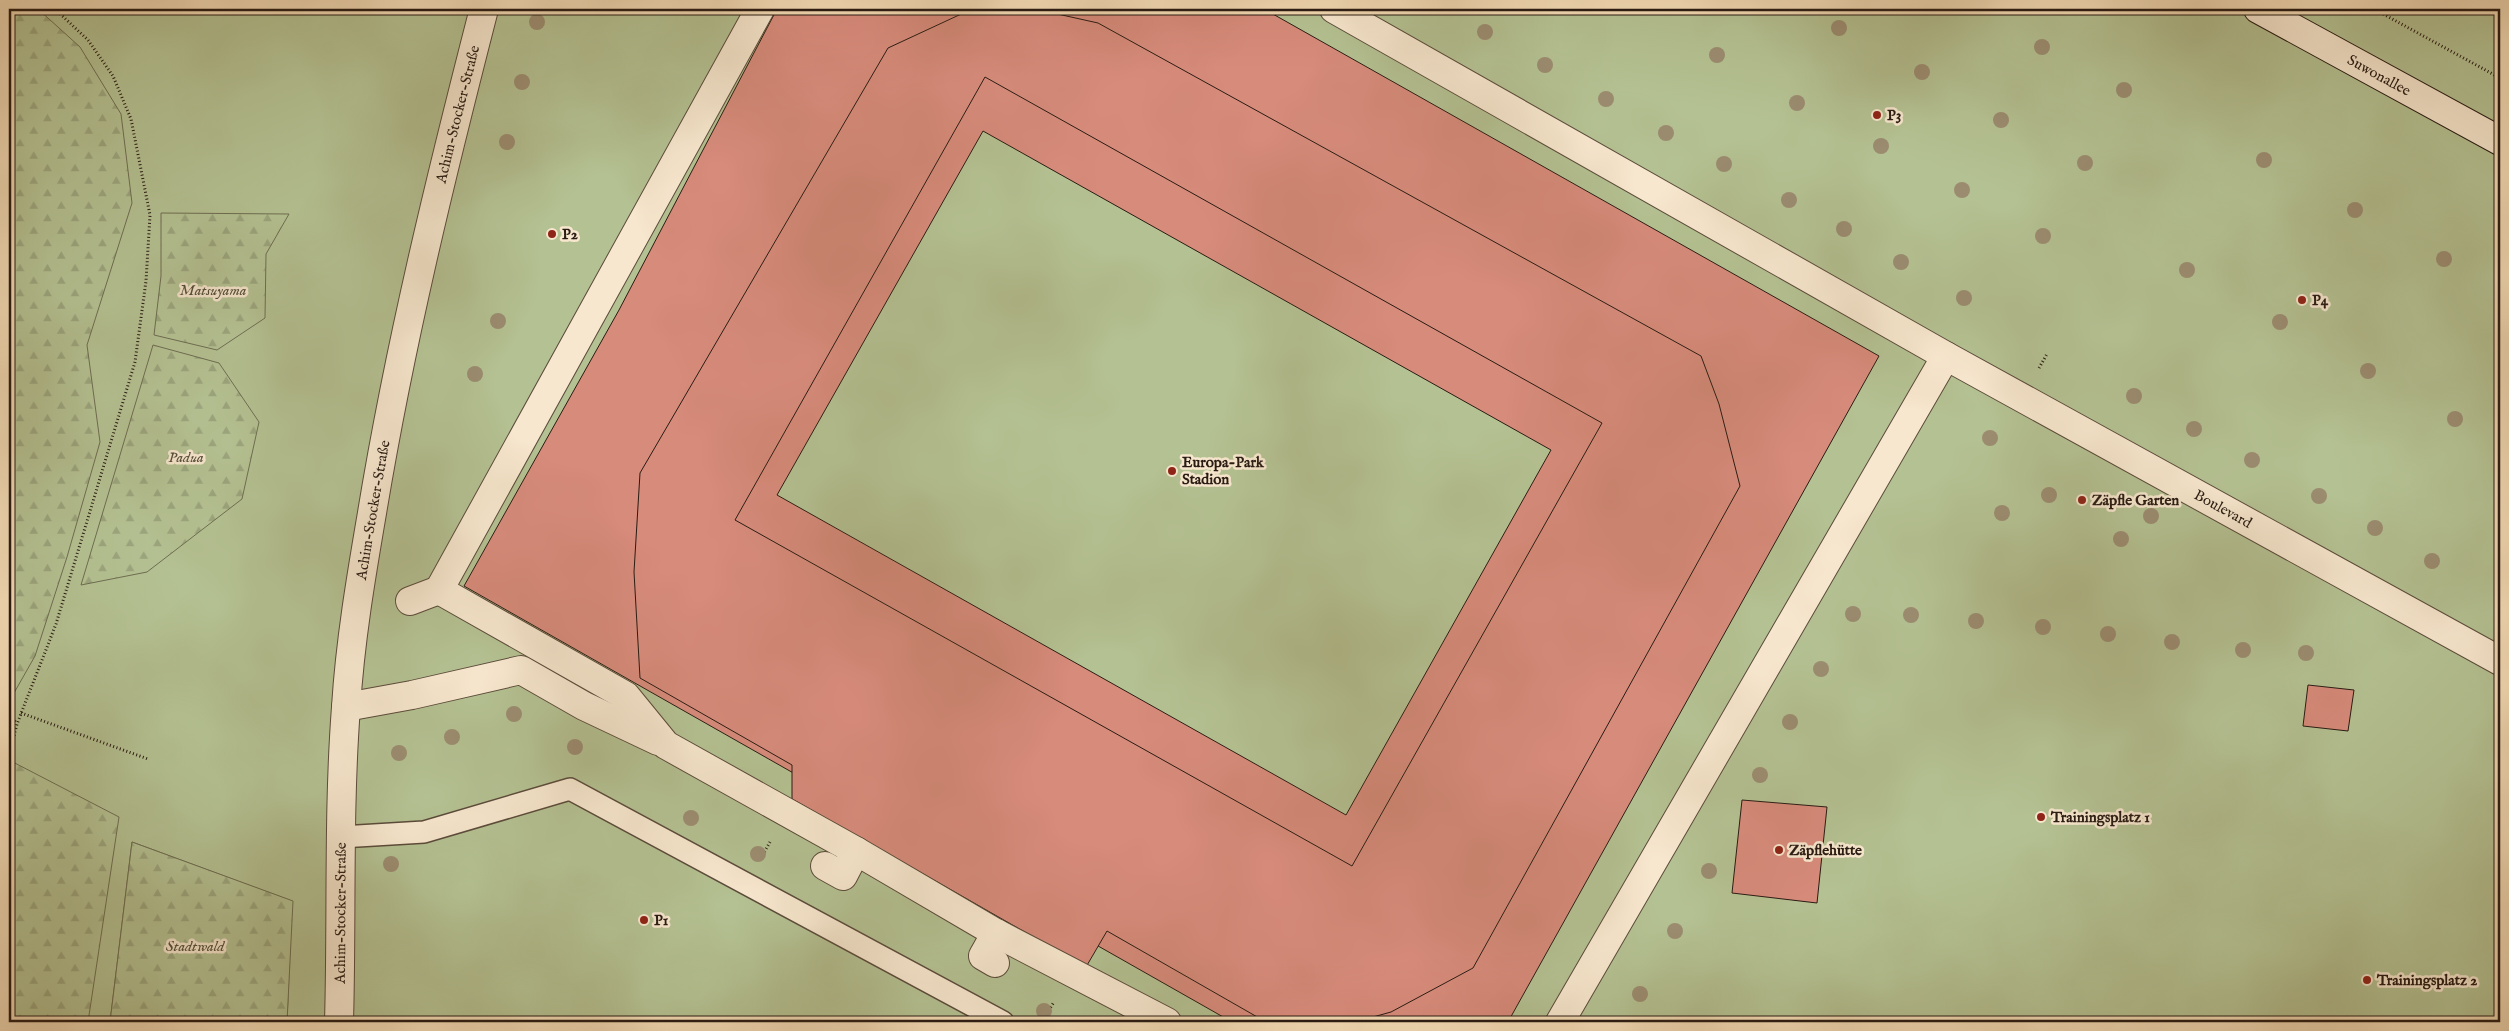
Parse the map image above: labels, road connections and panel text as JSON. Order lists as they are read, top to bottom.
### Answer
{
  "streets": {
    "street": ["Suwonallee", "Achim-Stocker-Straße", "Boulevard"]
  },
  "parks": ["Matsuyama", "Padua", "Stadtwald"],
  "places": [
    "P3",
    "P2",
    "P4",
    "Europa-Park Stadion",
    "Zäpfle Garten",
    "Trainingsplatz 1",
    "Zäpflehütte",
    "P1",
    "Trainingsplatz 2"
  ]
}
